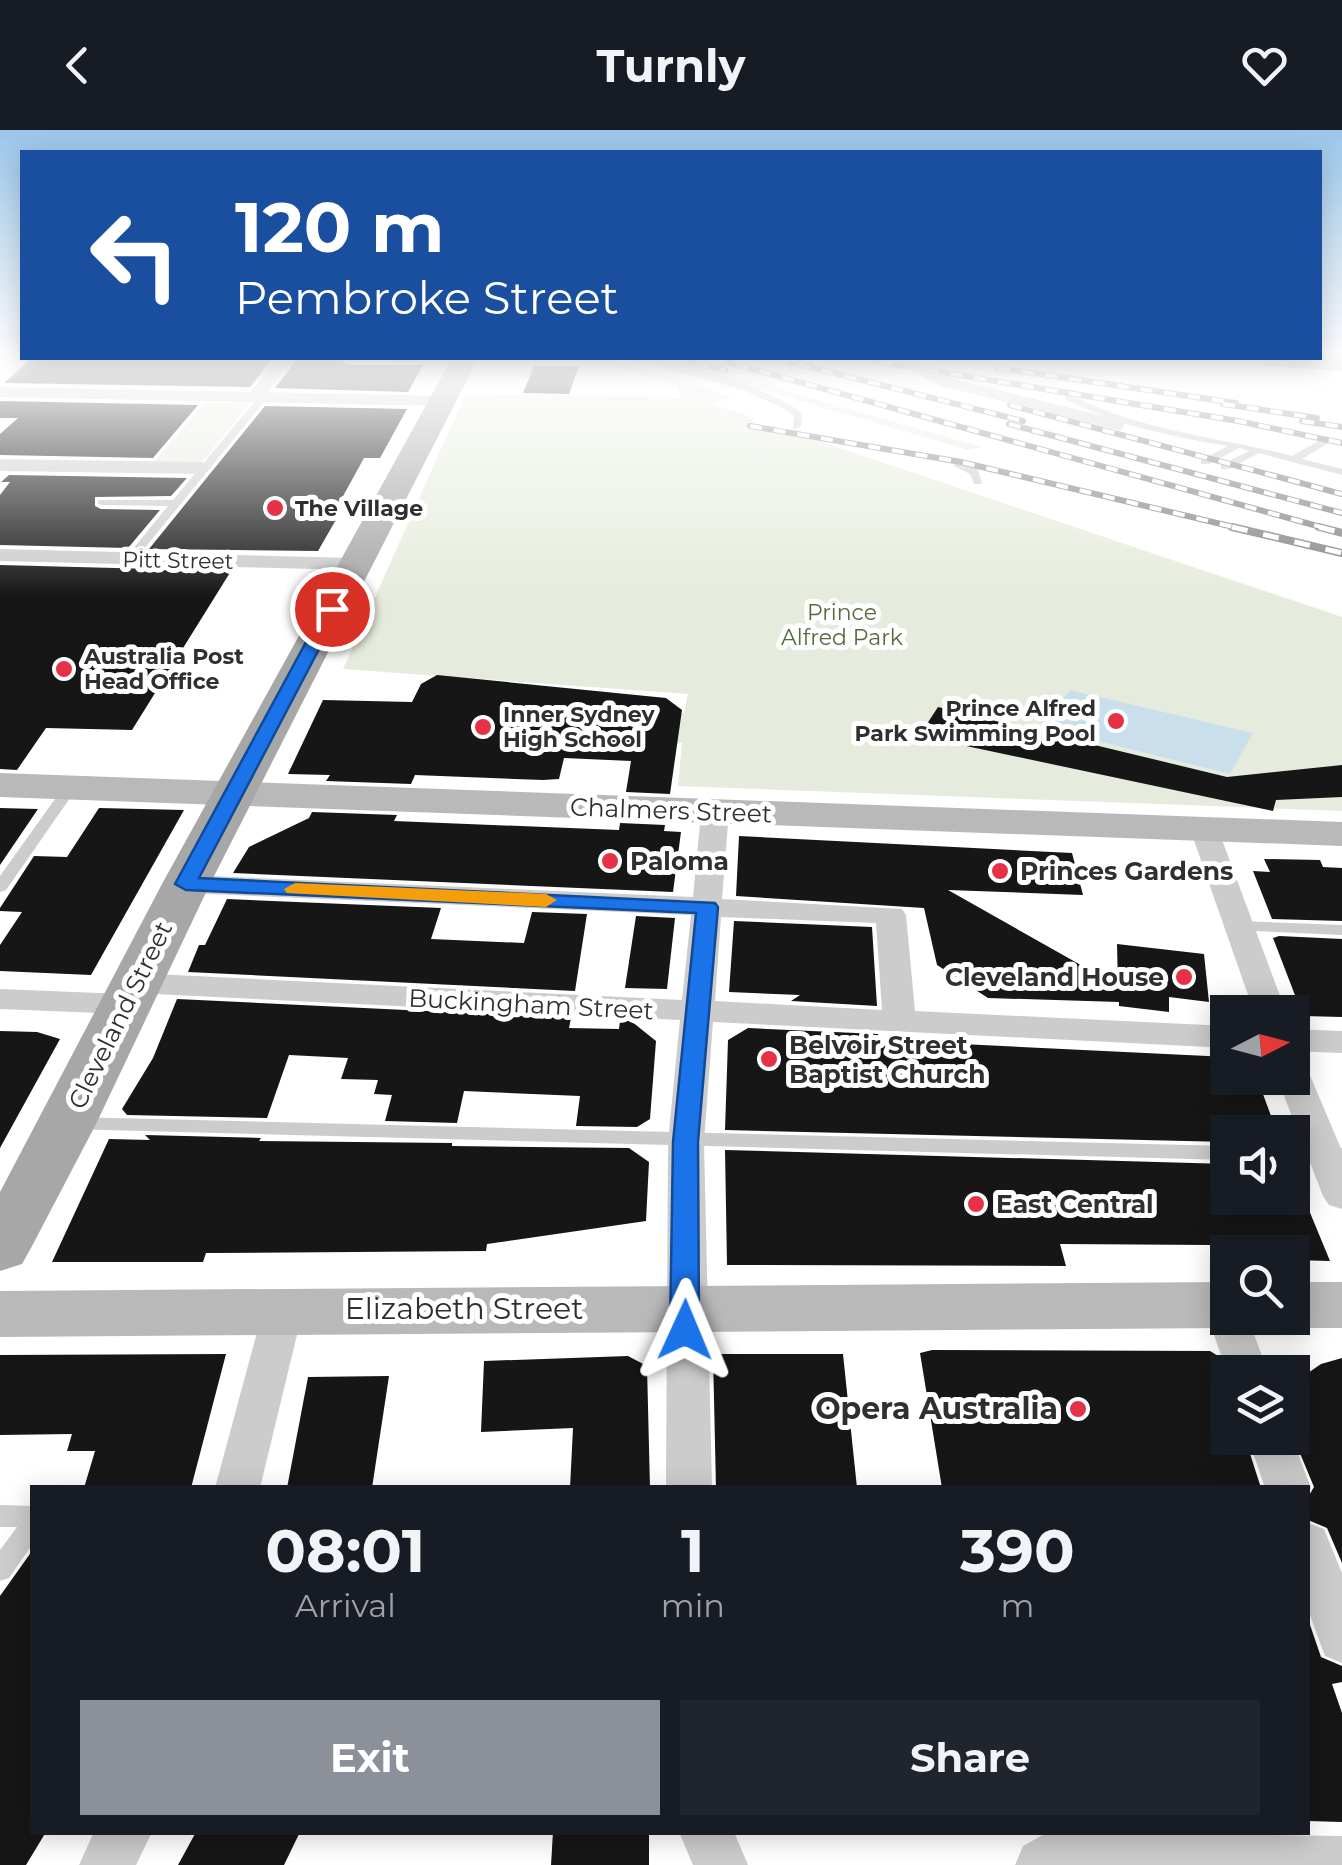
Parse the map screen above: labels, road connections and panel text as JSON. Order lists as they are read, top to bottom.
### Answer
{
  "streets": {
    "main road": ["Chalmers Street", "Cleveland Street", "Elizabeth Street"],
    "street": ["Pitt Street", "Buckingham Street"]
  },
  "crossings": [
    ["Pitt Street", "Cleveland Street"],
    ["Chalmers Street", "Cleveland Street"],
    ["Buckingham Street", "Cleveland Street"]
  ],
  "parks": ["Prince Alfred Park"],
  "places": [
    "The Village",
    "Australia Post Head Office",
    "Prince Alfred Park Swimming Pool",
    "Inner Sydney High School",
    "Paloma",
    "Princes Gardens",
    "Cleveland House",
    "Belvoir Street Baptist Church",
    "East Central",
    "Opera Australia"
  ],
  "north": "right",
  "page": {
    "header": "Turnly",
    "turn": ["120 m", "Pembroke Street"],
    "eta": [
      "08:01",
      "Arrival",
      "1",
      "min",
      "390",
      "m"
    ],
    "buttons": ["Exit", "Share"]
  }
}
